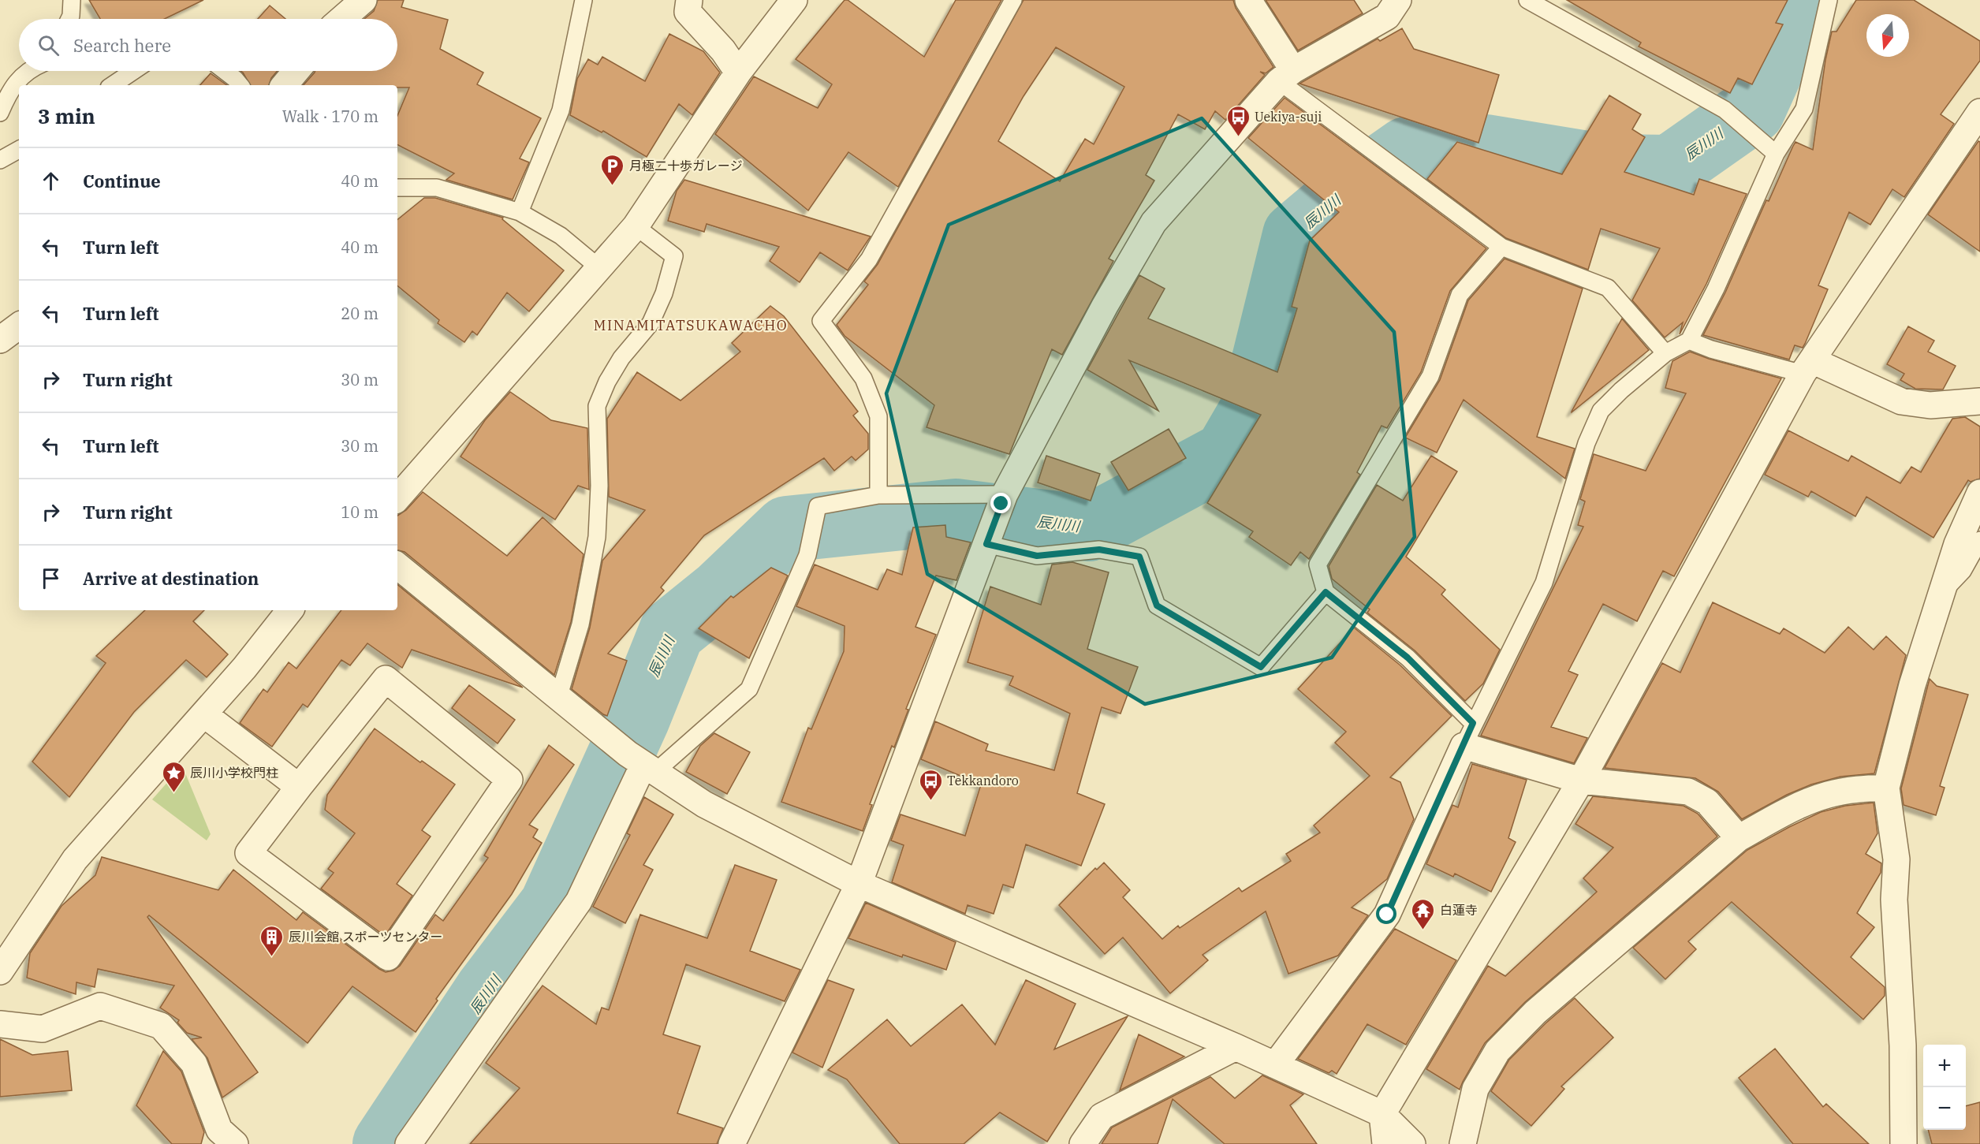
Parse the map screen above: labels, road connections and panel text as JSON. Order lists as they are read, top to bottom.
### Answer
{
  "districts": ["MINAMITATSUKAWACHO"],
  "water": ["辰川川"],
  "places": {
    "bus stop": ["Uekiya-suji", "Tekkandoro"],
    "parking": ["月極二十歩ガレージ"],
    "place": ["辰川小学校門柱"],
    "temple": ["白蓮寺"],
    "building": ["辰川会館 スポーツセンター"]
  },
  "north": "bottom",
  "page": {
    "search": "Search here",
    "heading": ["3 min", "Walk · 170 m"],
    "list": [
      ["Continue", "40 m"],
      ["Turn left", "40 m"],
      ["Turn left", "20 m"],
      ["Turn right", "30 m"],
      ["Turn left", "30 m"],
      ["Turn right", "10 m"],
      "Arrive at destination"
    ],
    "map_buttons": ["+", "−"]
  }
}
